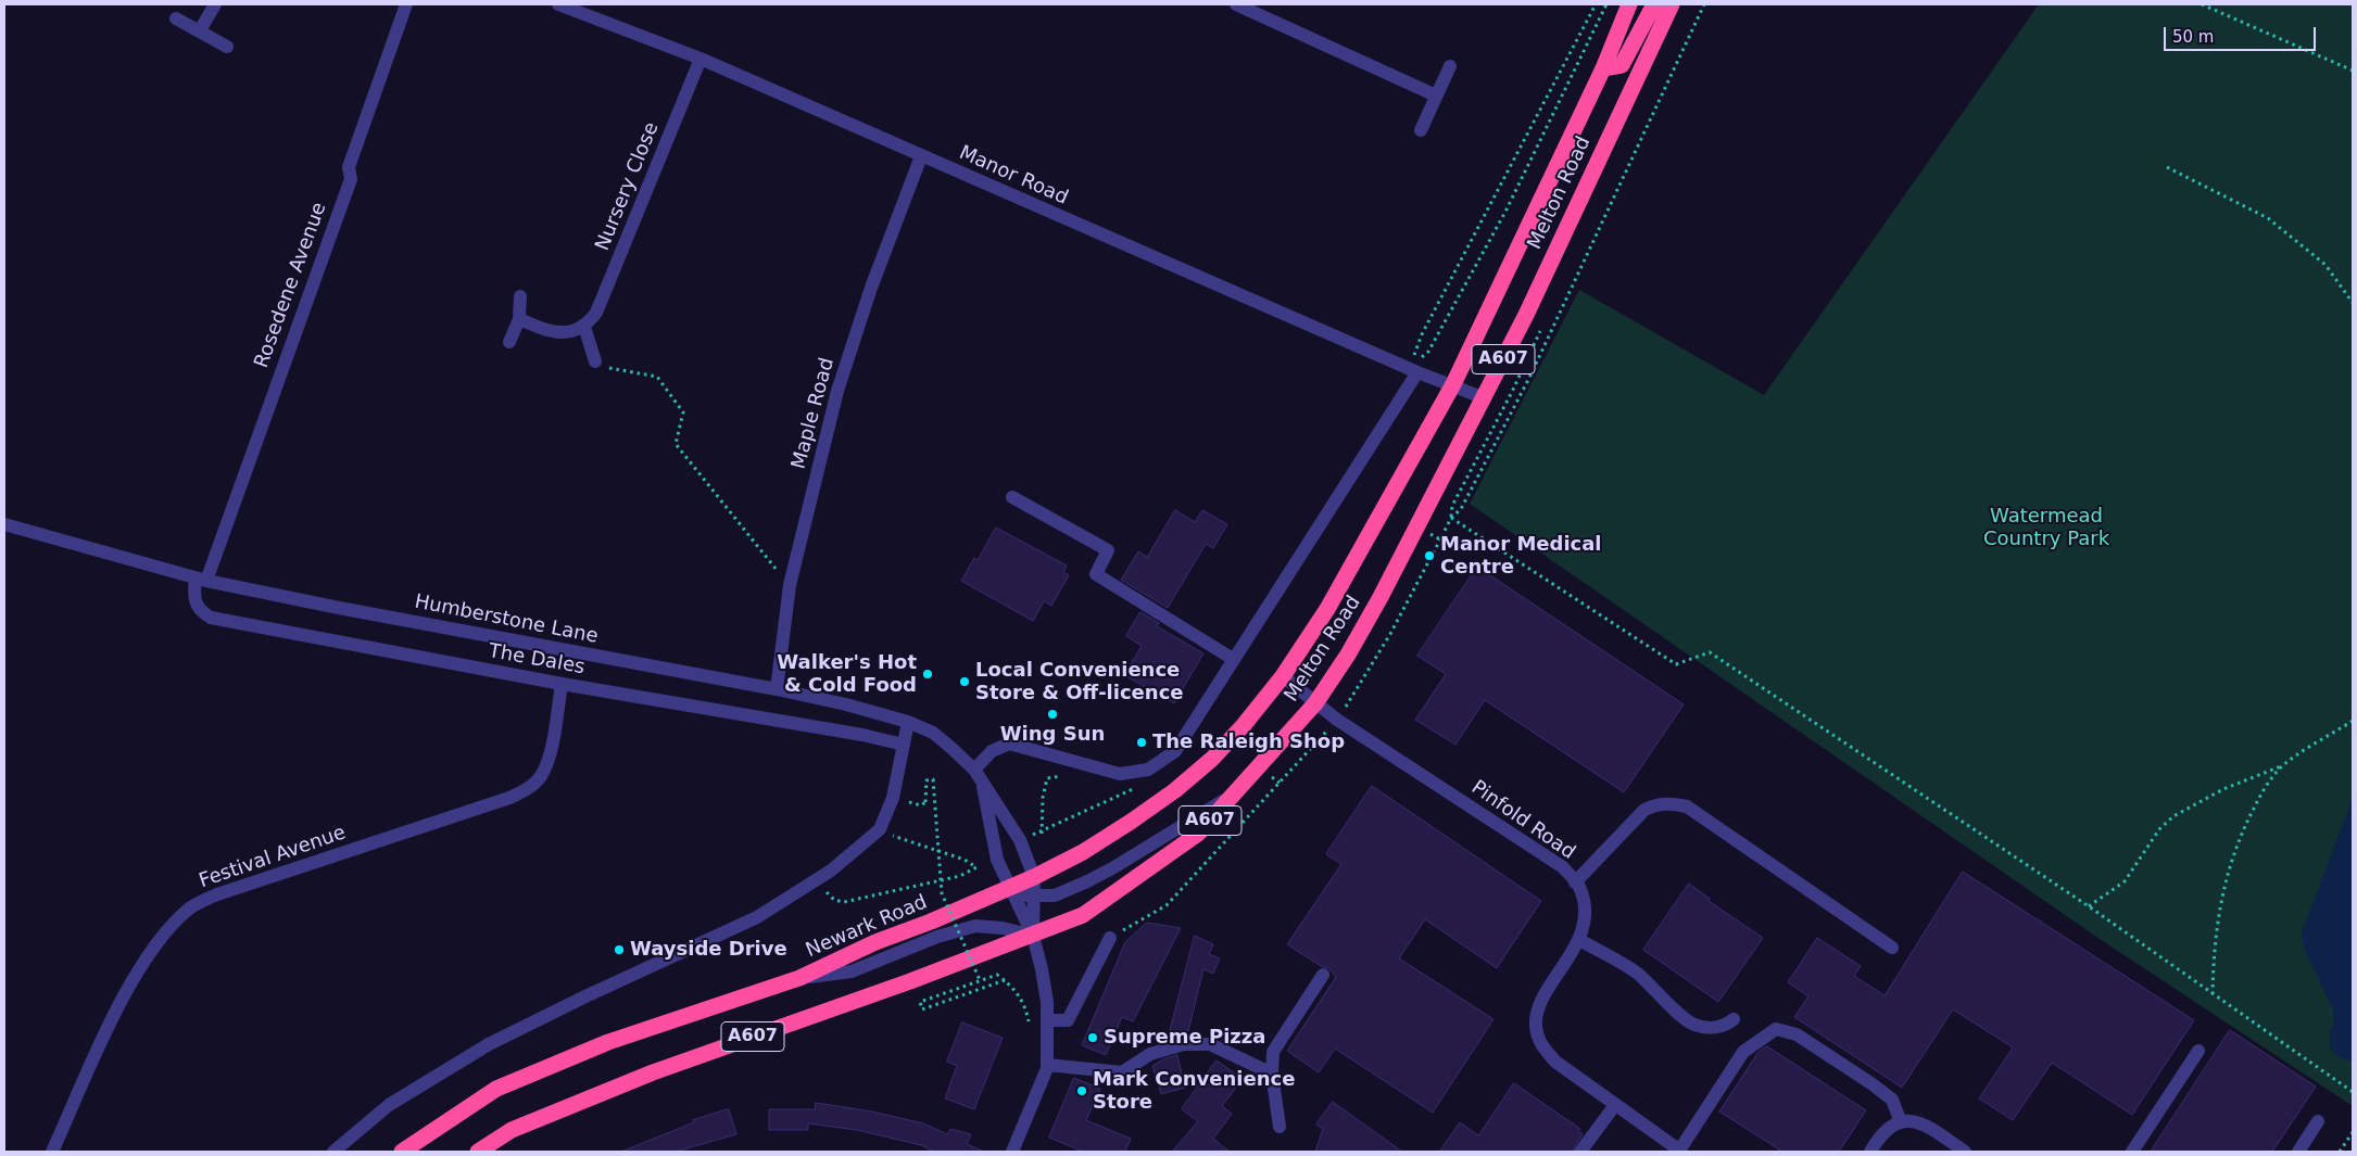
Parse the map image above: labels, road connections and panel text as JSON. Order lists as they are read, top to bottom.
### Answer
{
  "streets": {
    "highway": ["Melton Road", "A607", "Newark Road"],
    "street": [
      "Manor Road",
      "Nursery Close",
      "Rosedene Avenue",
      "Maple Road",
      "Humberstone Lane",
      "The Dales",
      "Pinfold Road",
      "Festival Avenue"
    ]
  },
  "crossings": [
    ["Manor Road", "Nursery Close"],
    ["Manor Road", "Melton Road"],
    ["Manor Road", "A607"],
    ["Manor Road", "Maple Road"],
    ["Melton Road", "A607"],
    ["Melton Road", "Humberstone Lane"],
    ["Melton Road", "Pinfold Road"],
    ["Melton Road", "Newark Road"],
    ["Rosedene Avenue", "Humberstone Lane"],
    ["Rosedene Avenue", "The Dales"],
    ["A607", "Humberstone Lane"],
    ["A607", "Newark Road"],
    ["Maple Road", "Humberstone Lane"],
    ["Humberstone Lane", "The Dales"],
    ["Humberstone Lane", "Newark Road"],
    ["The Dales", "Festival Avenue"]
  ],
  "parks": ["Watermead Country Park"],
  "places": [
    "Manor Medical Centre",
    "Walker's Hot & Cold Food",
    "Local Convenience Store & Off-licence",
    "Wing Sun",
    "The Raleigh Shop",
    "Wayside Drive",
    "Supreme Pizza",
    "Mark Convenience Store"
  ],
  "scale_bar": "50 m"
}
